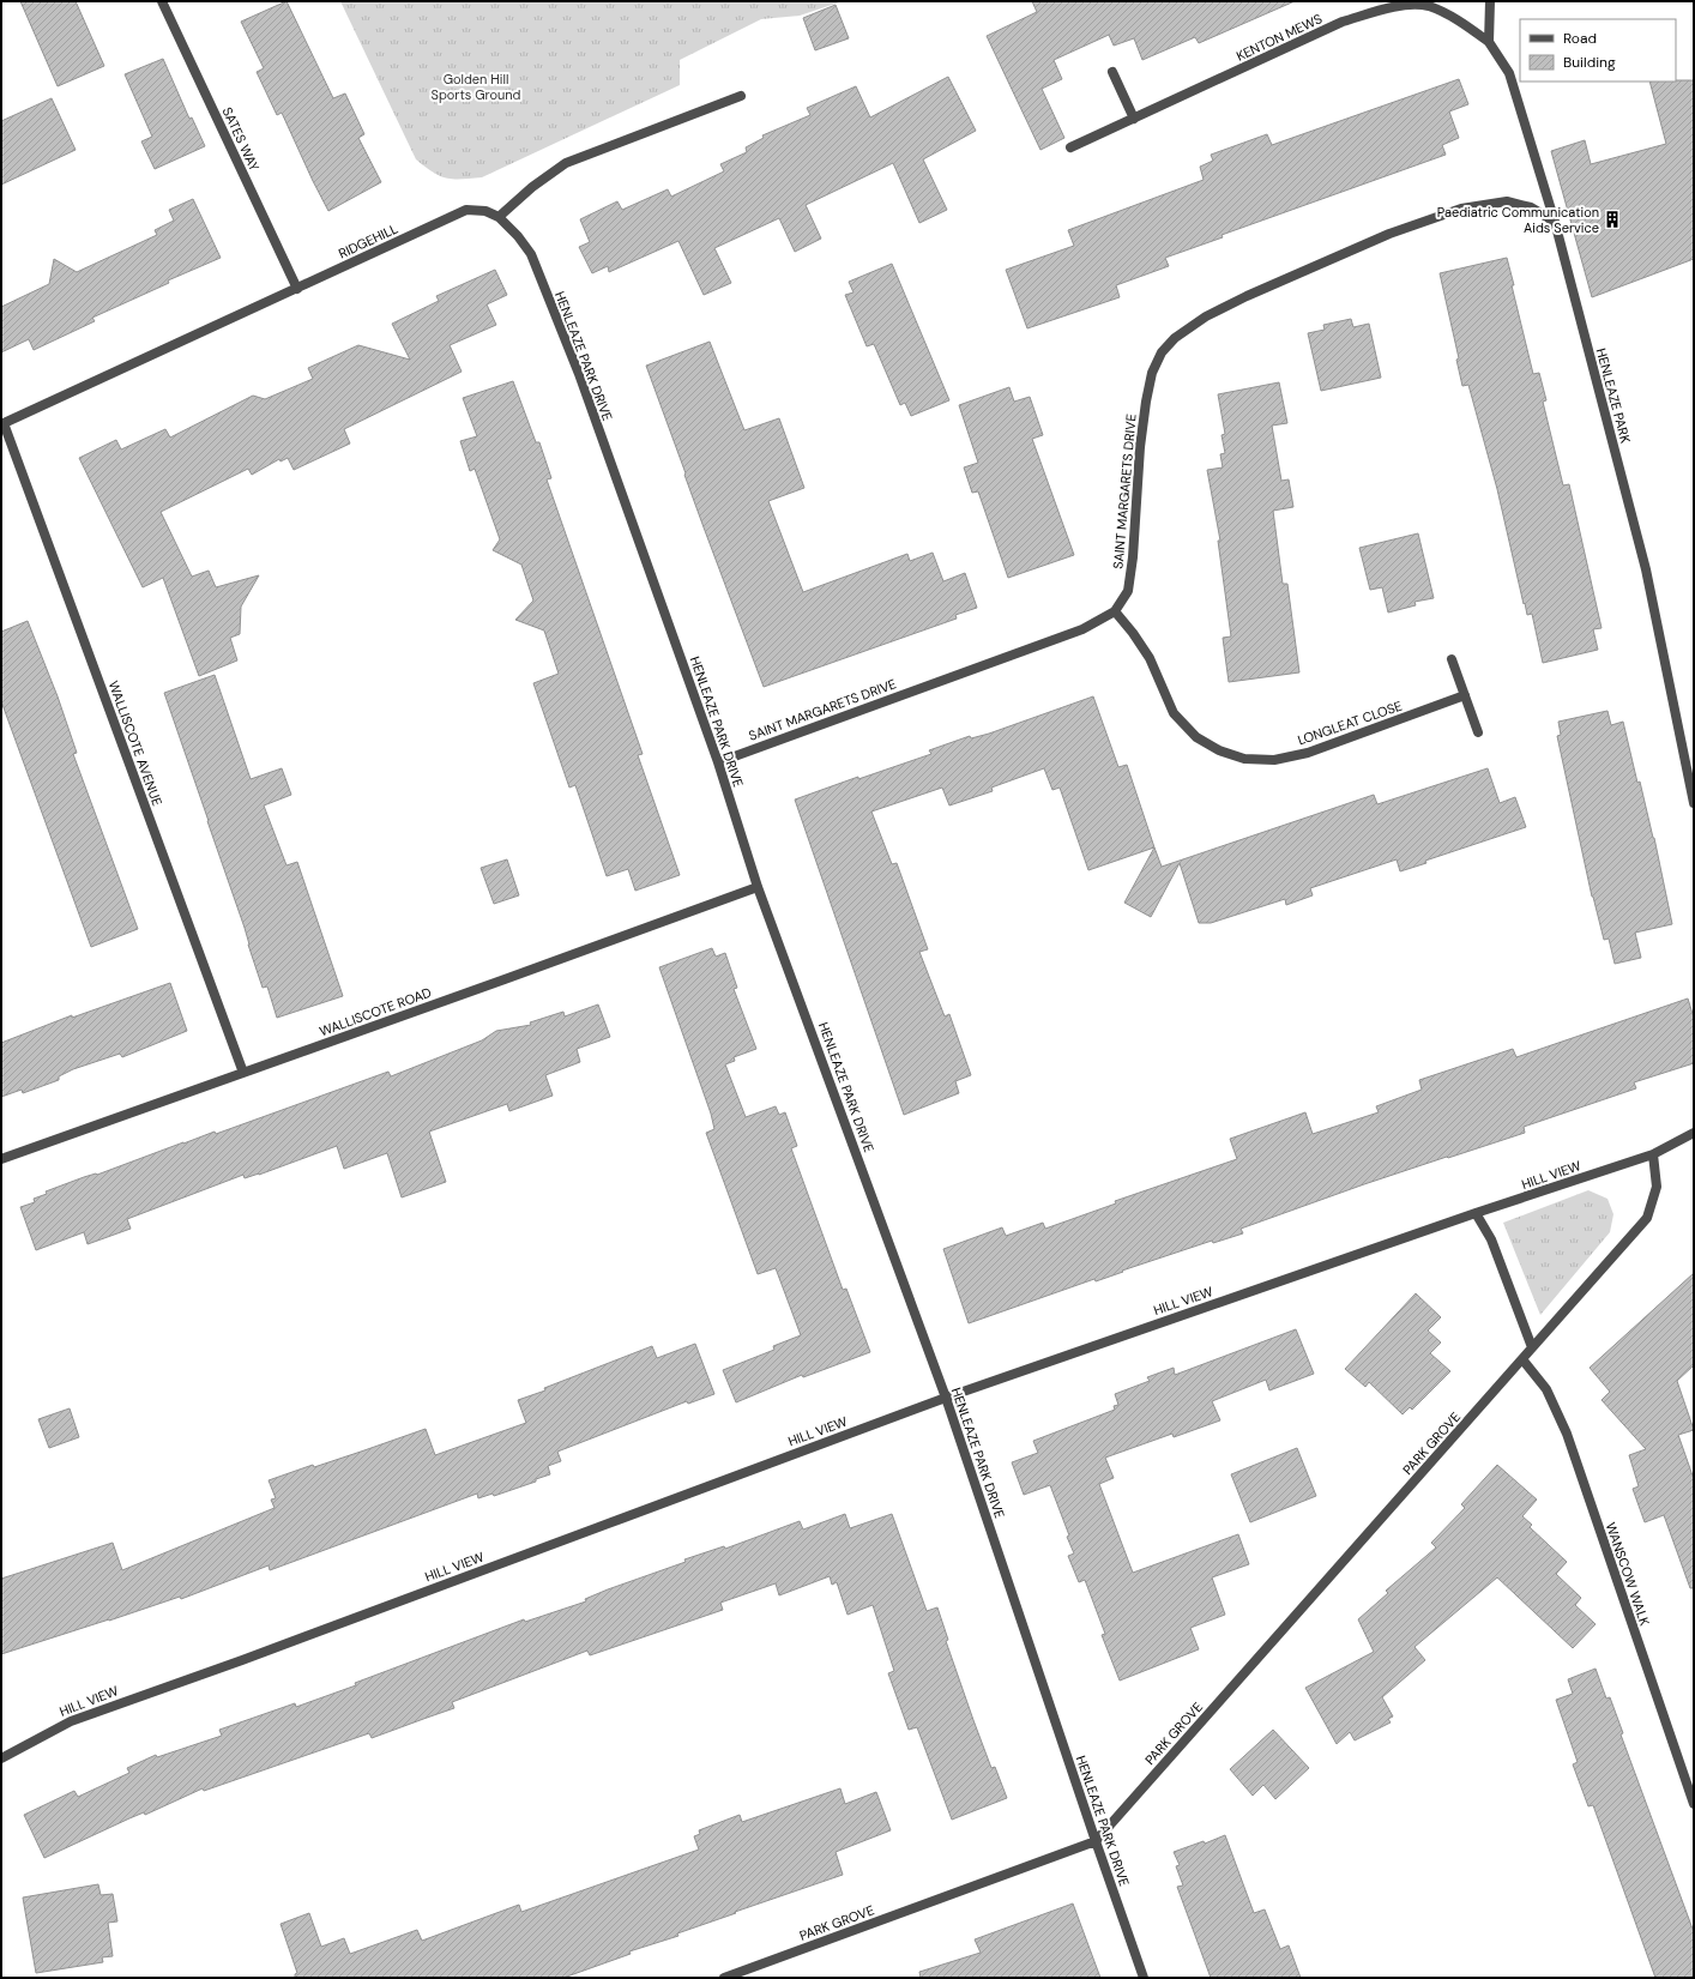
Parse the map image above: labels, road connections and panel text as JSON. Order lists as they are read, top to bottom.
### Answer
{
  "streets": {
    "street": [
      "KENTON MEWS",
      "SATES WAY",
      "RIDGEHILL",
      "HENLEAZE PARK DRIVE",
      "HENLEAZE PARK",
      "SAINT MARGARETS DRIVE",
      "LONGLEAT CLOSE",
      "WALLISCOTE AVENUE",
      "WALLISCOTE ROAD",
      "HILL VIEW",
      "PARK GROVE",
      "WANSCOW WALK"
    ]
  },
  "crossings": [
    ["KENTON MEWS", "HENLEAZE PARK"],
    ["SATES WAY", "RIDGEHILL"],
    ["RIDGEHILL", "HENLEAZE PARK DRIVE"],
    ["RIDGEHILL", "WALLISCOTE AVENUE"],
    ["HENLEAZE PARK DRIVE", "SAINT MARGARETS DRIVE"],
    ["HENLEAZE PARK DRIVE", "WALLISCOTE ROAD"],
    ["HENLEAZE PARK DRIVE", "HILL VIEW"],
    ["HENLEAZE PARK DRIVE", "PARK GROVE"],
    ["HENLEAZE PARK", "SAINT MARGARETS DRIVE"],
    ["SAINT MARGARETS DRIVE", "LONGLEAT CLOSE"],
    ["WALLISCOTE AVENUE", "WALLISCOTE ROAD"],
    ["HILL VIEW", "PARK GROVE"],
    ["PARK GROVE", "WANSCOW WALK"]
  ],
  "parks": ["Golden Hill Sports Ground"],
  "places": {
    "building": ["Paediatric Communication Aids Service"]
  },
  "legend": ["Road", "Building"]
}
